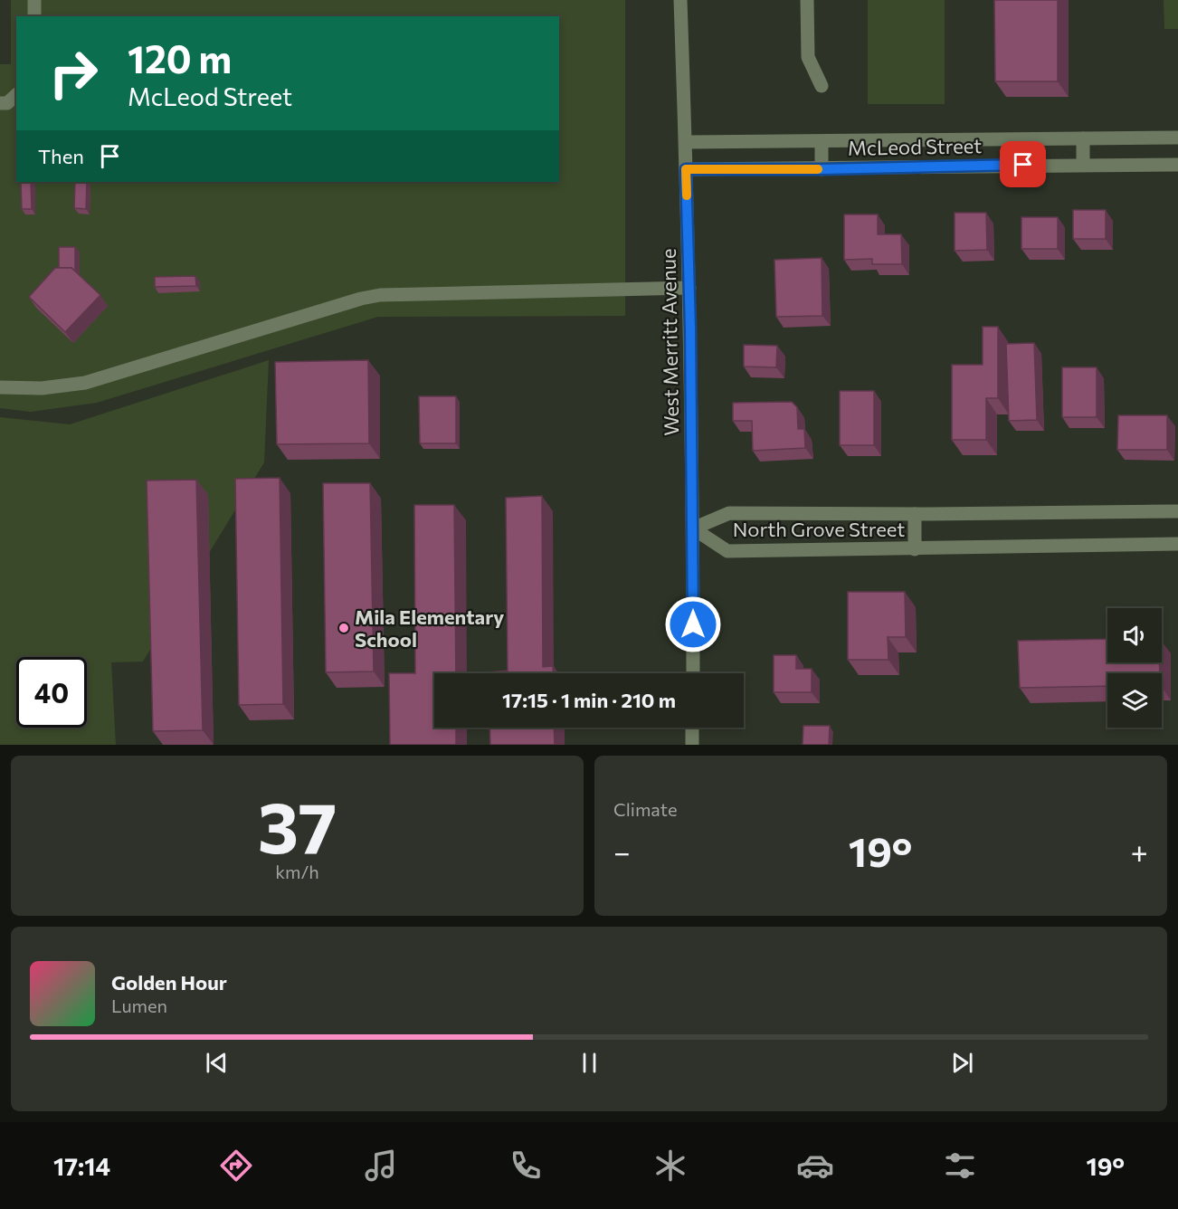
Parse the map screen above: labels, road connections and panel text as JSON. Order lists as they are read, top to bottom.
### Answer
{
  "streets": {
    "street": ["McLeod Street", "West Merritt Avenue", "North Grove Street"]
  },
  "crossings": [
    ["McLeod Street", "West Merritt Avenue"],
    ["West Merritt Avenue", "North Grove Street"]
  ],
  "places": ["Mila Elementary School"],
  "page": {
    "turn": ["120 m", "McLeod Street"],
    "then": "Then",
    "limit": "40",
    "trip": "17:15 · 1 min · 210 m",
    "tile": [
      ["37", "km/h"],
      "Climate"
    ],
    "heat": ["−", "19°", "+"],
    "song": ["Golden Hour", "Lumen"],
    "tabs": ["17:14", "19°"]
  }
}
